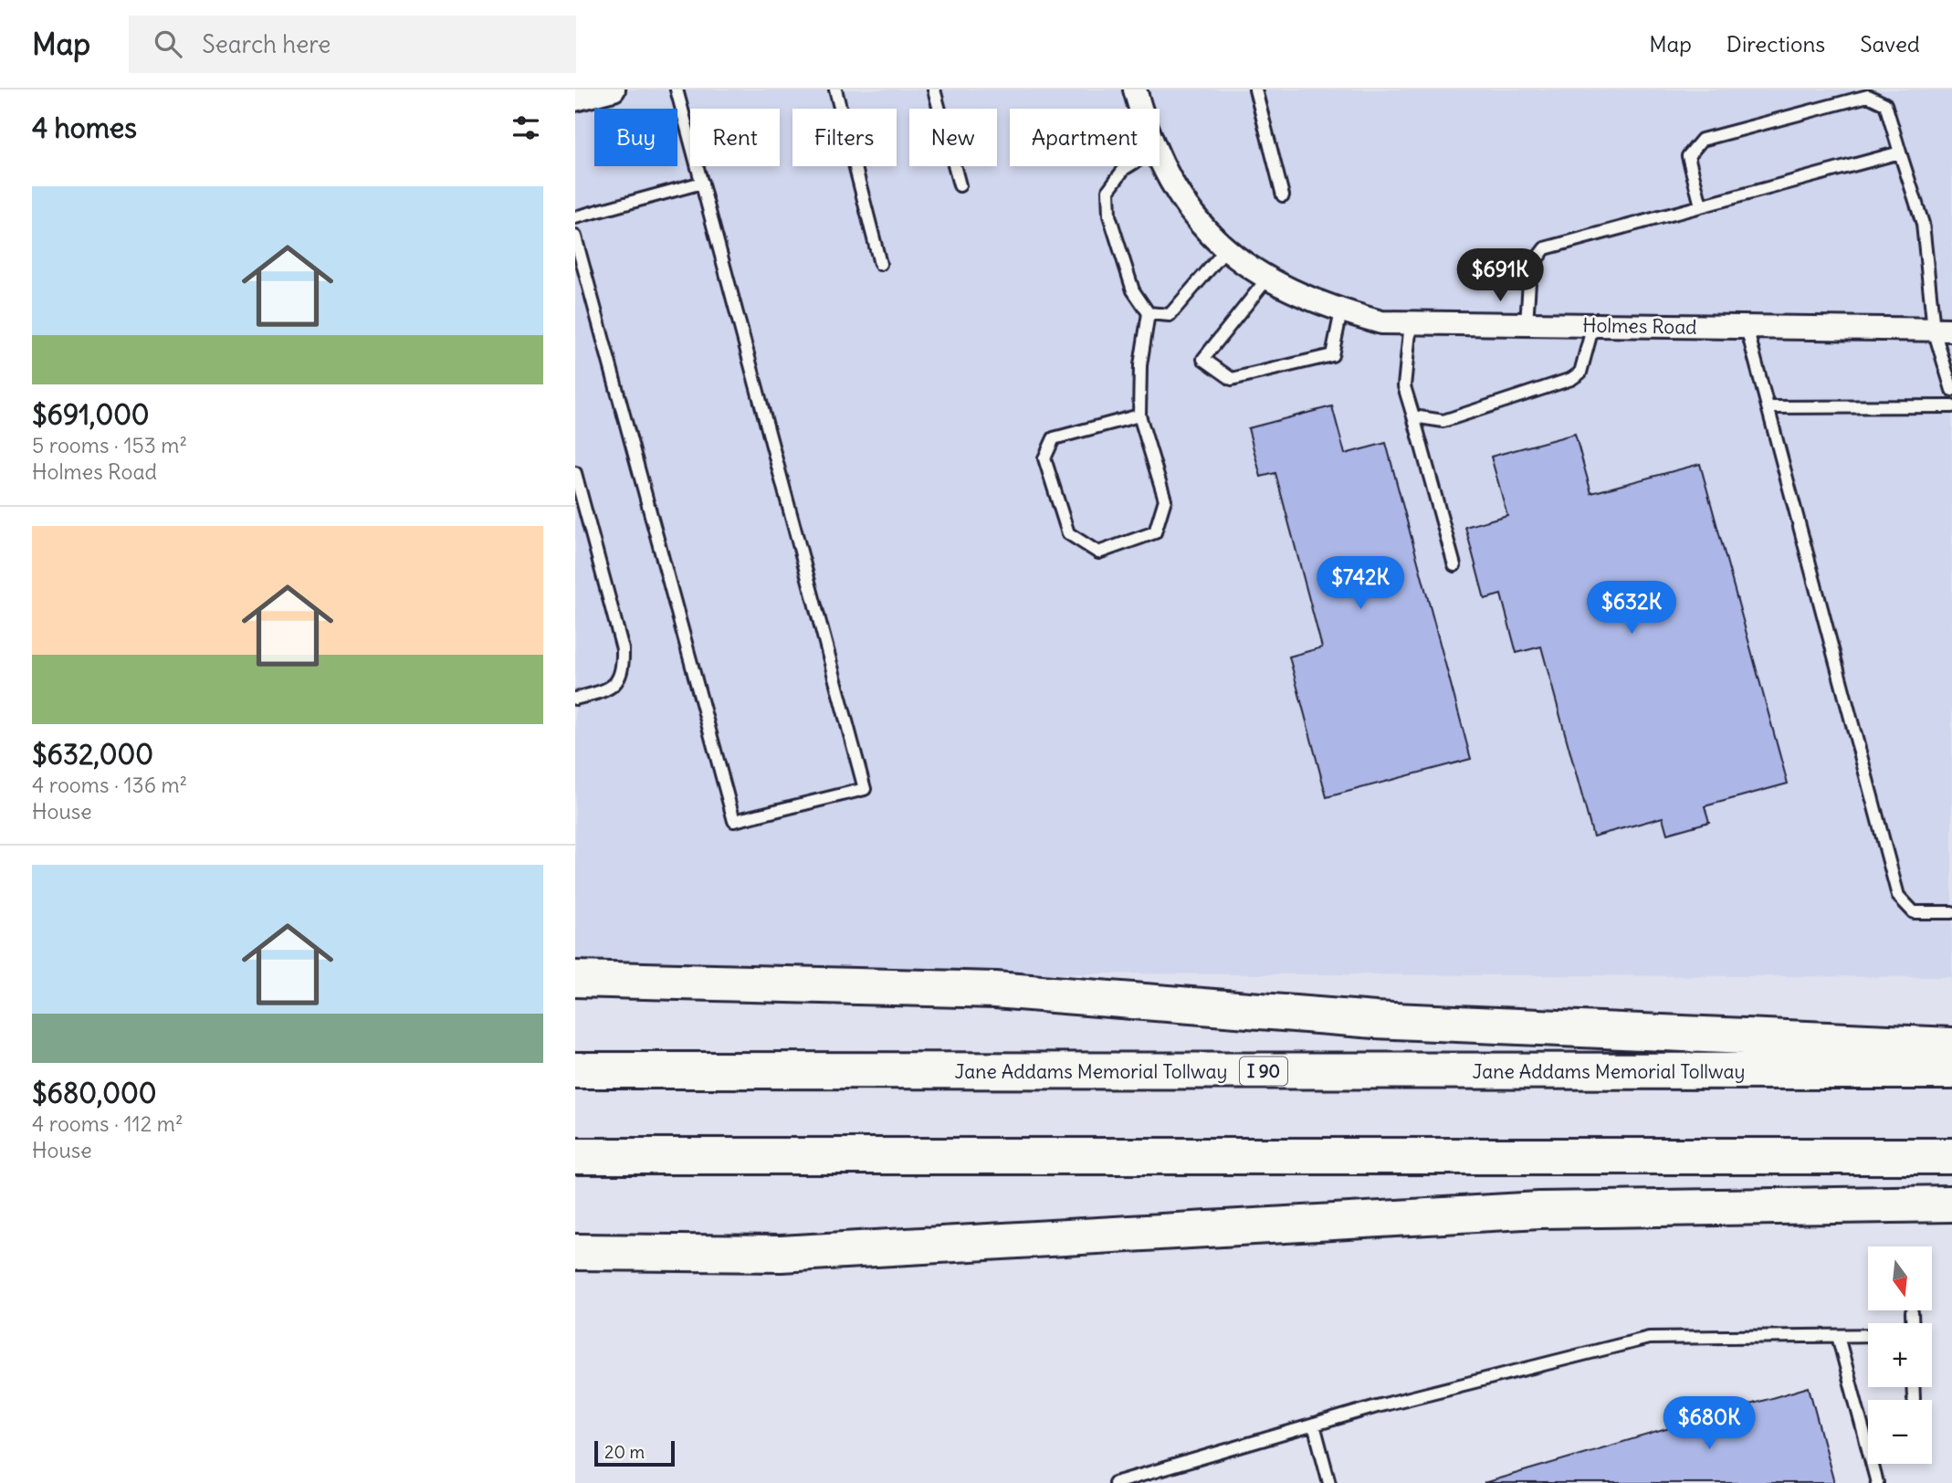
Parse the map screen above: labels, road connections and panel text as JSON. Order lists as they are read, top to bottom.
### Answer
{
  "streets": {
    "highway": ["Jane Addams Memorial Tollway", "I 90"],
    "street": ["Holmes Road"]
  },
  "scale_bar": "20 m",
  "north": "bottom",
  "page": {
    "header": "Map",
    "search": "Search here",
    "nav": ["Map", "Directions", "Saved"],
    "heading": "4 homes",
    "chip": [
      "Buy",
      "Rent",
      "Filters",
      "New",
      "Apartment"
    ],
    "list": [
      {
        "name": "$691,000",
        "note": "5 rooms · 153 m² · Holmes Road"
      },
      {
        "name": "$632,000",
        "note": "4 rooms · 136 m² · House"
      },
      {
        "name": "$680,000",
        "note": "4 rooms · 112 m² · House"
      }
    ],
    "price": [
      "$691K",
      "$742K",
      "$632K",
      "$680K"
    ],
    "map_buttons": ["+", "−"],
    "scale": "20 m"
  }
}
